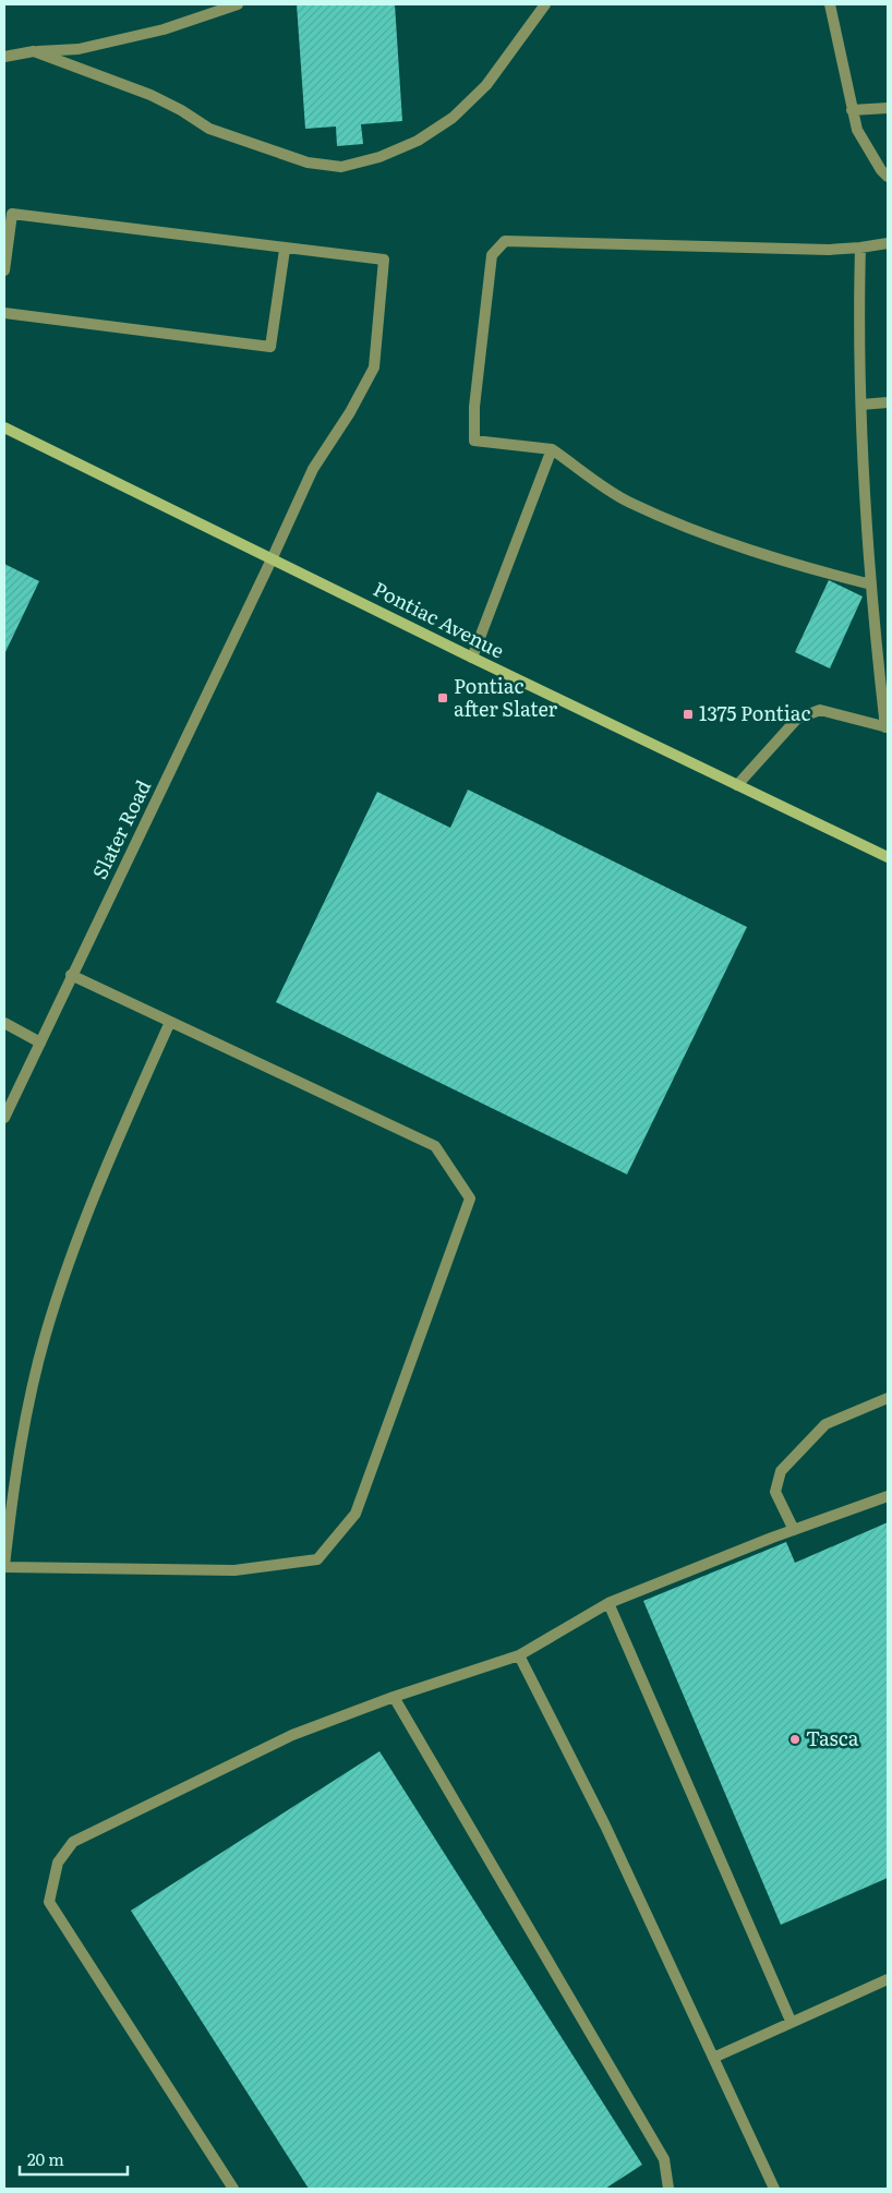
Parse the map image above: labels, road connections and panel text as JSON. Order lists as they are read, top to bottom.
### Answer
{
  "streets": {
    "main road": ["Pontiac Avenue"],
    "street": ["Slater Road"]
  },
  "crossings": [
    ["Pontiac Avenue", "Slater Road"]
  ],
  "places": {
    "transit": ["Pontiac after Slater", "1375 Pontiac"],
    "other": ["Tasca"]
  },
  "scale_bar": "20 m"
}
